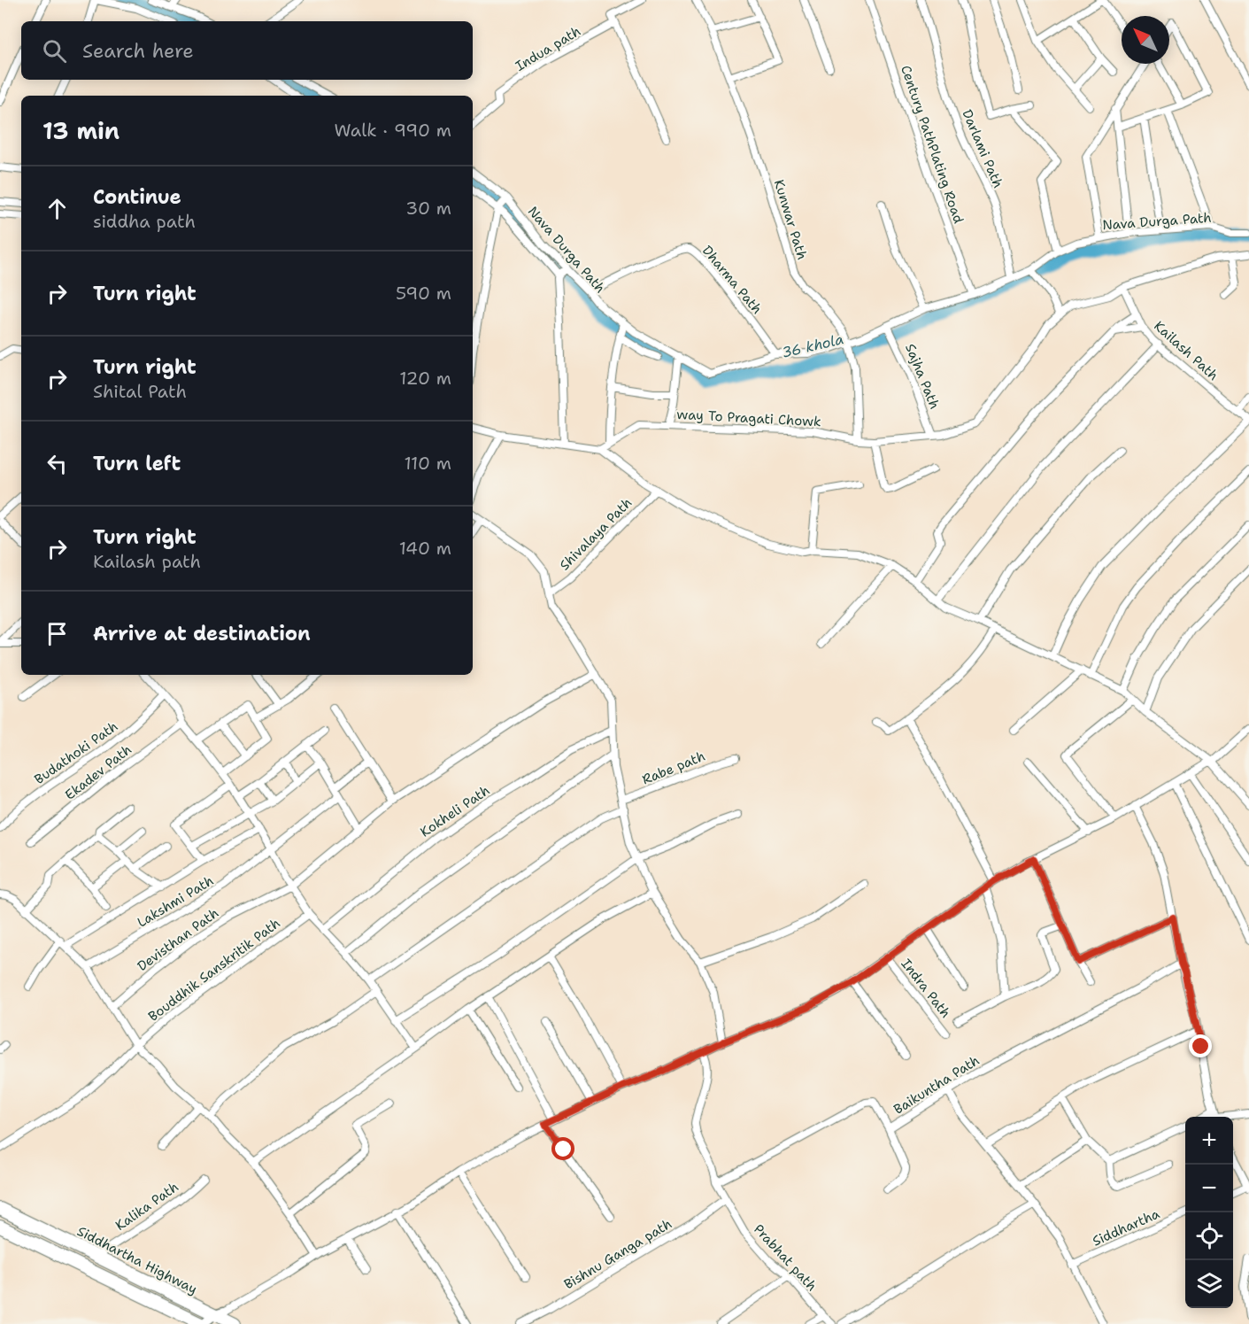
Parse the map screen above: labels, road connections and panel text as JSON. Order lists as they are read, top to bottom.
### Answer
{
  "streets": {
    "highway": ["Siddhartha Highway"],
    "street": [
      "Indua path",
      "Century PathPlating Road",
      "Darlami Path",
      "Kunwar Path",
      "Nava Durga Path",
      "Dharma Path",
      "Kailash Path",
      "Sajha Path",
      "way To Pragati Chowk",
      "Shivalaya Path",
      "Budathoki Path",
      "Rabe path",
      "Ekadev Path",
      "Kokheli Path",
      "Lakshmi Path",
      "Devisthan Path",
      "Bouddhik Sanskritik Path",
      "Indra Path",
      "Baikuntha Path",
      "Kalika Path",
      "Siddhartha",
      "Bishnu Ganga path",
      "Prabhat path"
    ]
  },
  "crossings": [
    ["Century PathPlating Road", "Nava Durga Path"],
    ["Darlami Path", "Nava Durga Path"],
    ["Kunwar Path", "Nava Durga Path"],
    ["Kunwar Path", "way To Pragati Chowk"],
    ["Nava Durga Path", "Dharma Path"],
    ["Nava Durga Path", "Sajha Path"],
    ["Kailash Path", "way To Pragati Chowk"],
    ["Sajha Path", "way To Pragati Chowk"],
    ["Baikuntha Path", "Prabhat path"],
    ["Bishnu Ganga path", "Prabhat path"]
  ],
  "water": ["36 khola"],
  "north": "top left",
  "page": {
    "search": "Search here",
    "heading": ["13 min", "Walk · 990 m"],
    "list": [
      ["Continue", "siddha path", "30 m"],
      ["Turn right", "590 m"],
      ["Turn right", "Shital Path", "120 m"],
      ["Turn left", "110 m"],
      ["Turn right", "Kailash path", "140 m"],
      "Arrive at destination"
    ],
    "map_buttons": ["+", "−"]
  }
}
